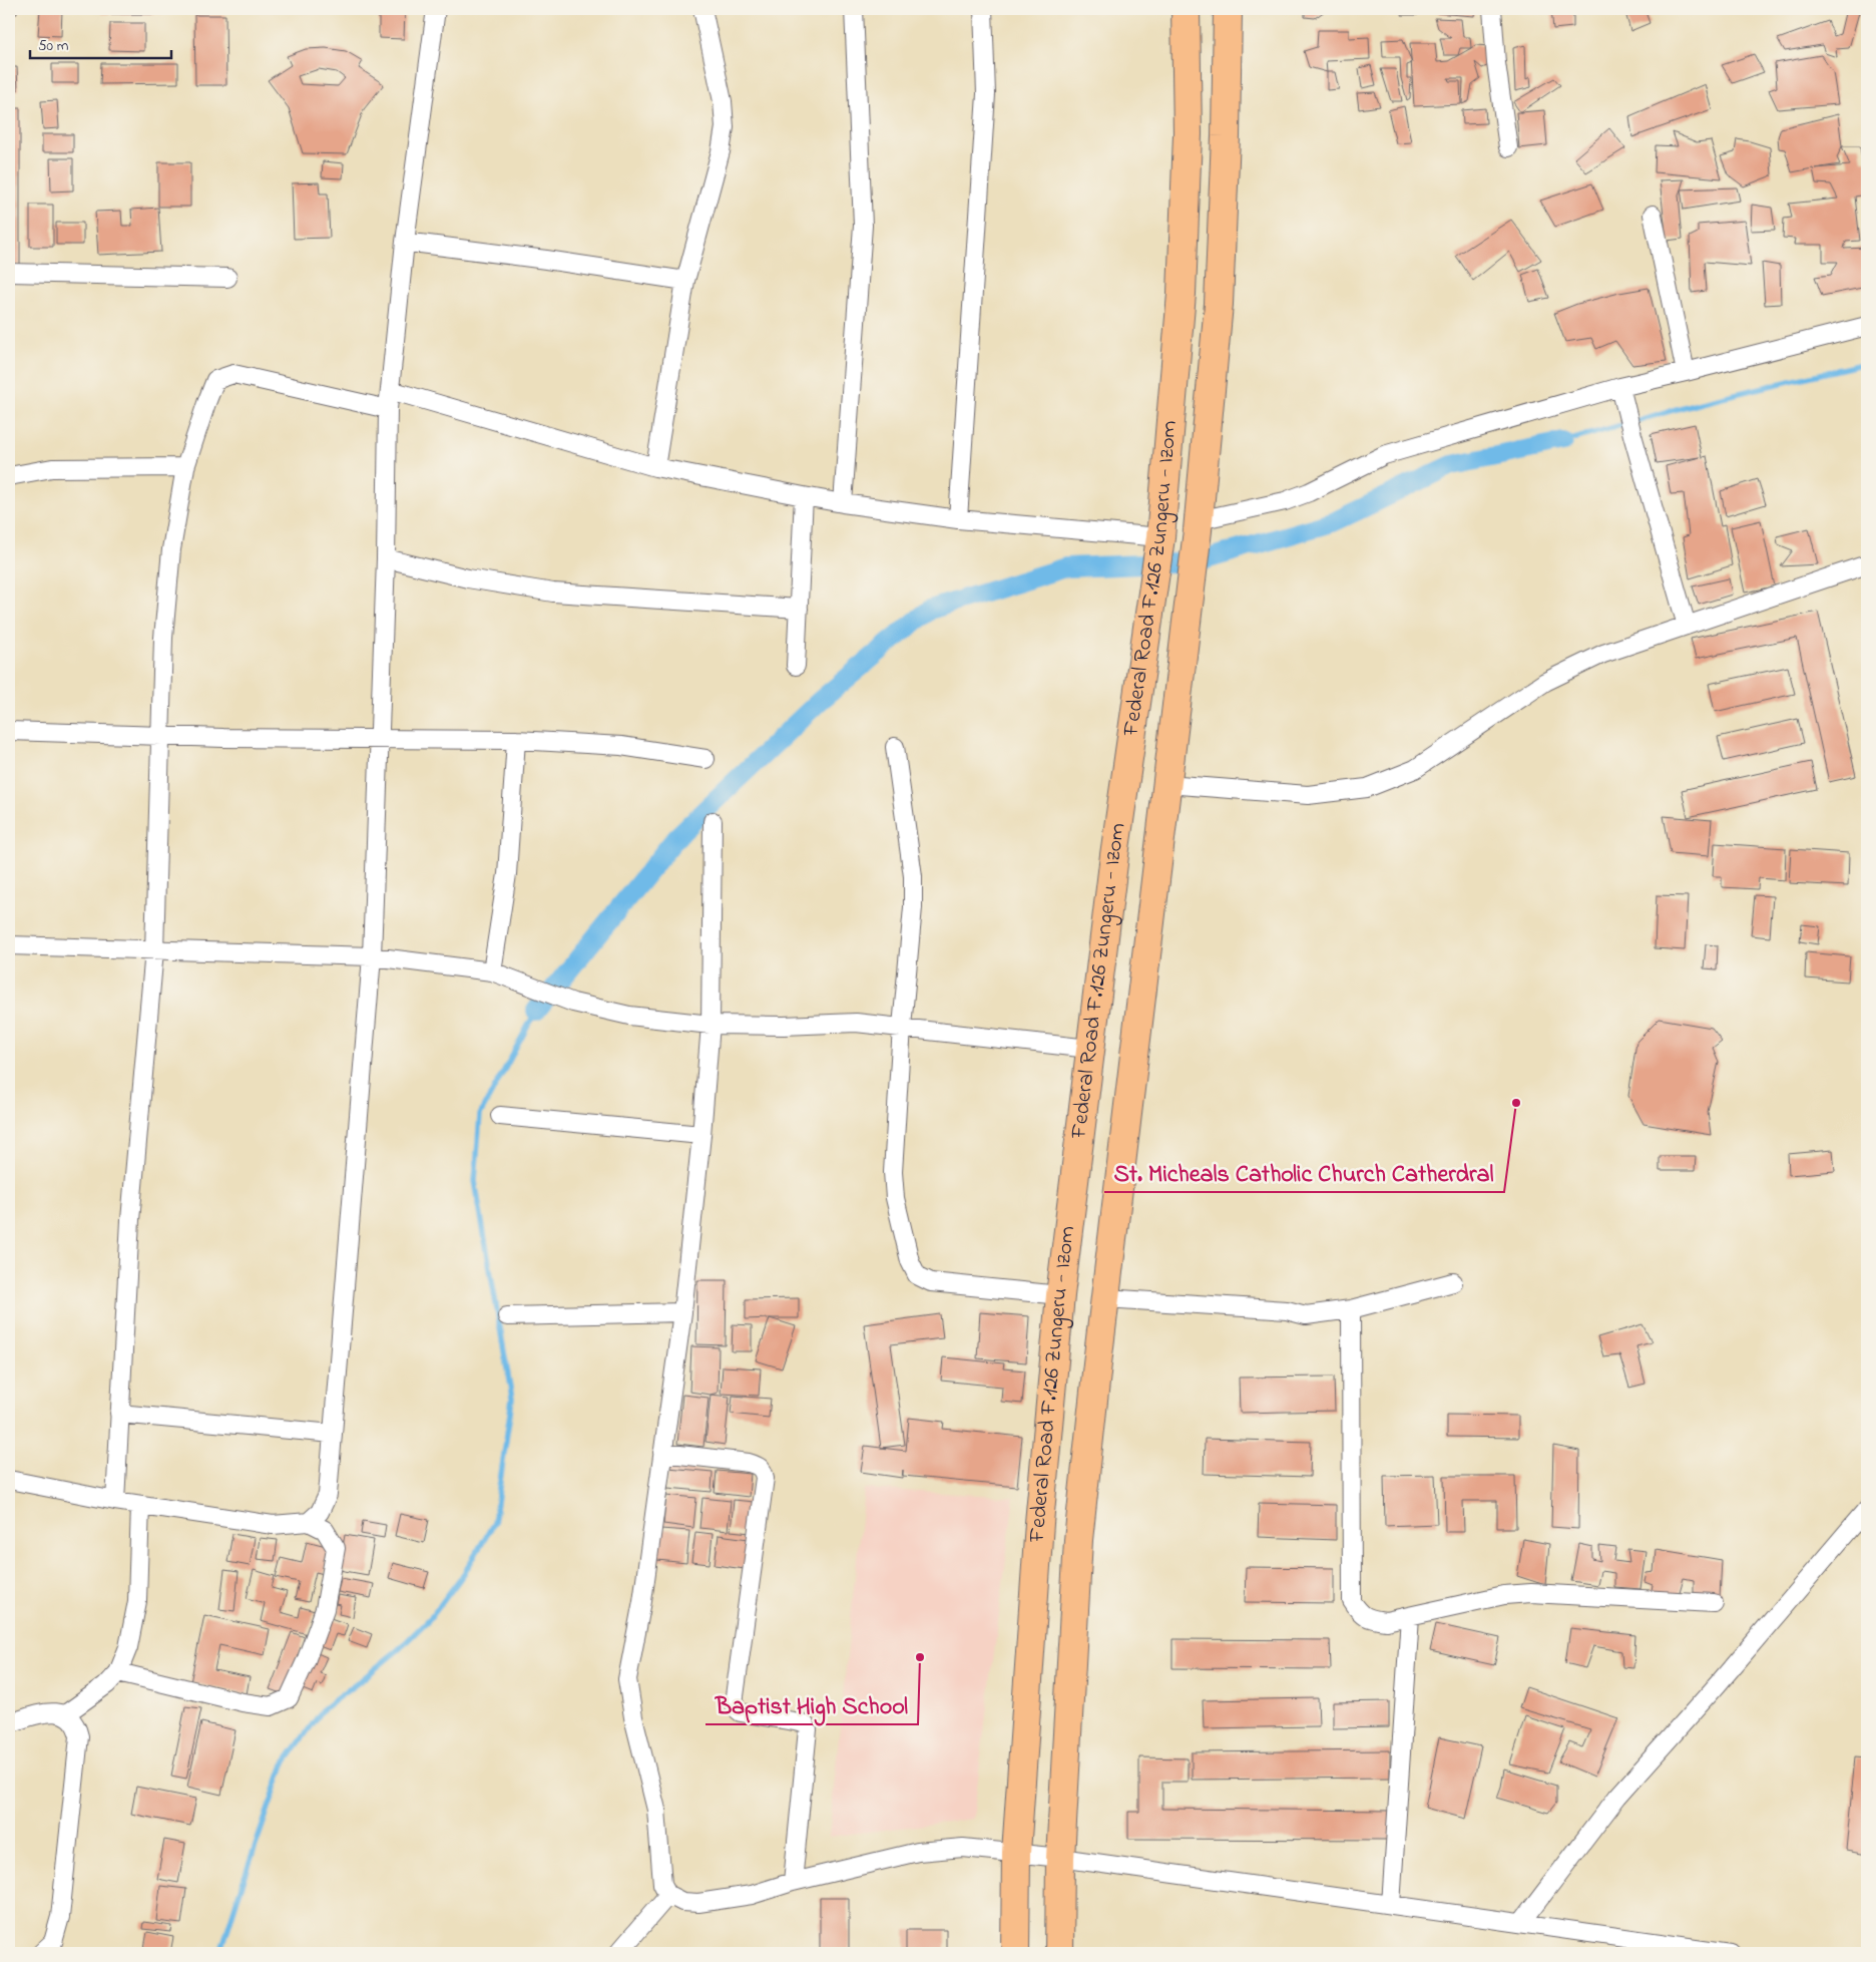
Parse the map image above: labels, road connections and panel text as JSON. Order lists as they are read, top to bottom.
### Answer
{
  "streets": {
    "main road": ["Federal Road F.126 Zungeru - Izom"]
  },
  "places": ["St. Micheals Catholic Church Catherdral", "Baptist High School"],
  "scale_bar": "50 m"
}
